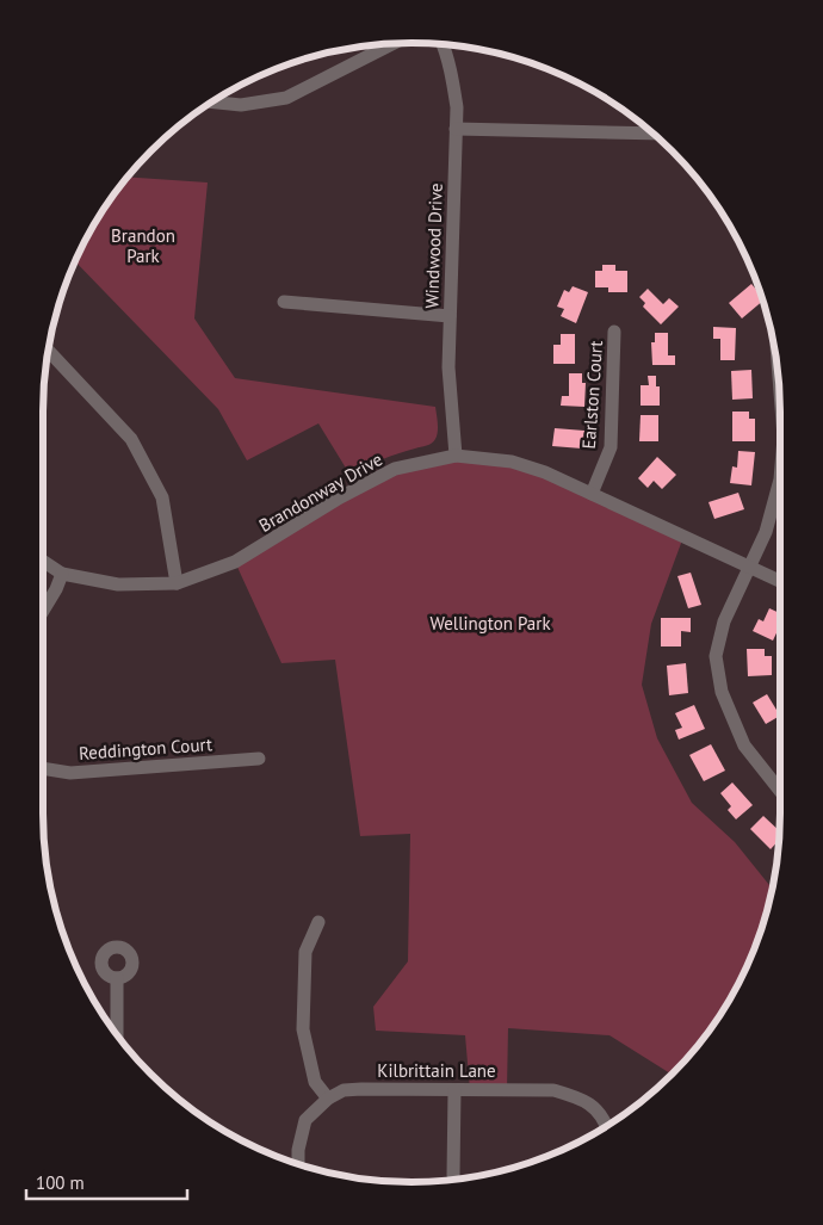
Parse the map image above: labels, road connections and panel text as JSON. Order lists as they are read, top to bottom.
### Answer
{
  "streets": {
    "street": [
      "Windwood Drive",
      "Earlston Court",
      "Brandonway Drive",
      "Reddington Court",
      "Kilbrittain Lane"
    ]
  },
  "crossings": [
    ["Windwood Drive", "Brandonway Drive"],
    ["Earlston Court", "Brandonway Drive"]
  ],
  "parks": ["Brandon Park", "Wellington Park"],
  "scale_bar": "100 m"
}
